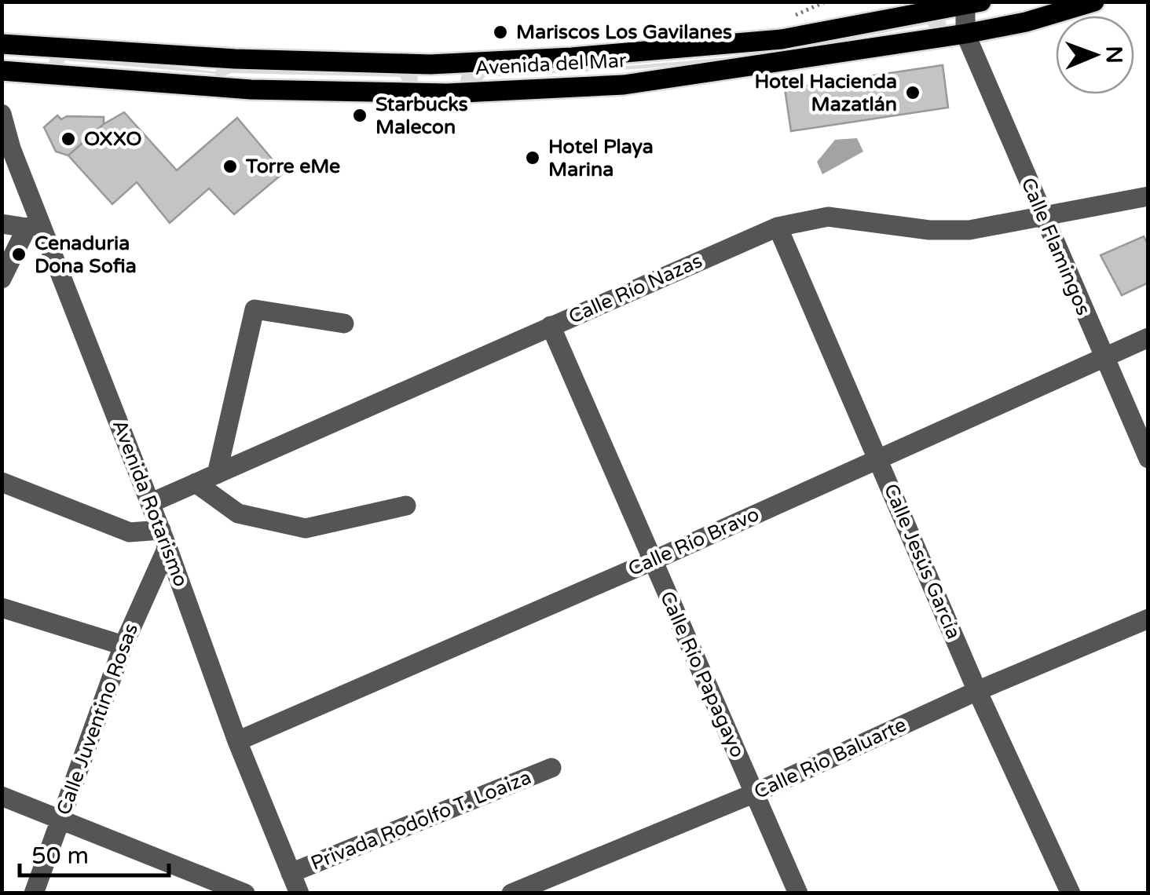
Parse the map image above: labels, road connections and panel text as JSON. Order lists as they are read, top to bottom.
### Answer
{
  "streets": {
    "main road": ["Avenida del Mar"],
    "street": [
      "Calle Flamingos",
      "Calle Río Nazas",
      "Avenida Rotarismo",
      "Calle Río Bravo",
      "Calle Jesús García",
      "Calle Río Papagayo",
      "Calle Juventino Rosas",
      "Calle Río Baluarte",
      "Privada Rodolfo T. Loaiza"
    ]
  },
  "crossings": [
    ["Avenida del Mar", "Calle Flamingos"],
    ["Calle Flamingos", "Calle Río Nazas"],
    ["Calle Flamingos", "Calle Río Bravo"],
    ["Calle Río Nazas", "Avenida Rotarismo"],
    ["Calle Río Nazas", "Calle Jesús García"],
    ["Calle Río Nazas", "Calle Río Papagayo"],
    ["Avenida Rotarismo", "Calle Río Bravo"],
    ["Avenida Rotarismo", "Calle Juventino Rosas"],
    ["Avenida Rotarismo", "Privada Rodolfo T. Loaiza"],
    ["Calle Río Bravo", "Calle Jesús García"],
    ["Calle Río Bravo", "Calle Río Papagayo"],
    ["Calle Jesús García", "Calle Río Baluarte"],
    ["Calle Río Papagayo", "Calle Río Baluarte"]
  ],
  "places": [
    "Mariscos Los Gavilanes",
    "Hotel Hacienda Mazatlán",
    "Starbucks Malecon",
    "OXXO",
    "Hotel Playa Marina",
    "Torre eMe",
    "Cenaduria Dona Sofia"
  ],
  "scale_bar": "50 m",
  "north": "right"
}
